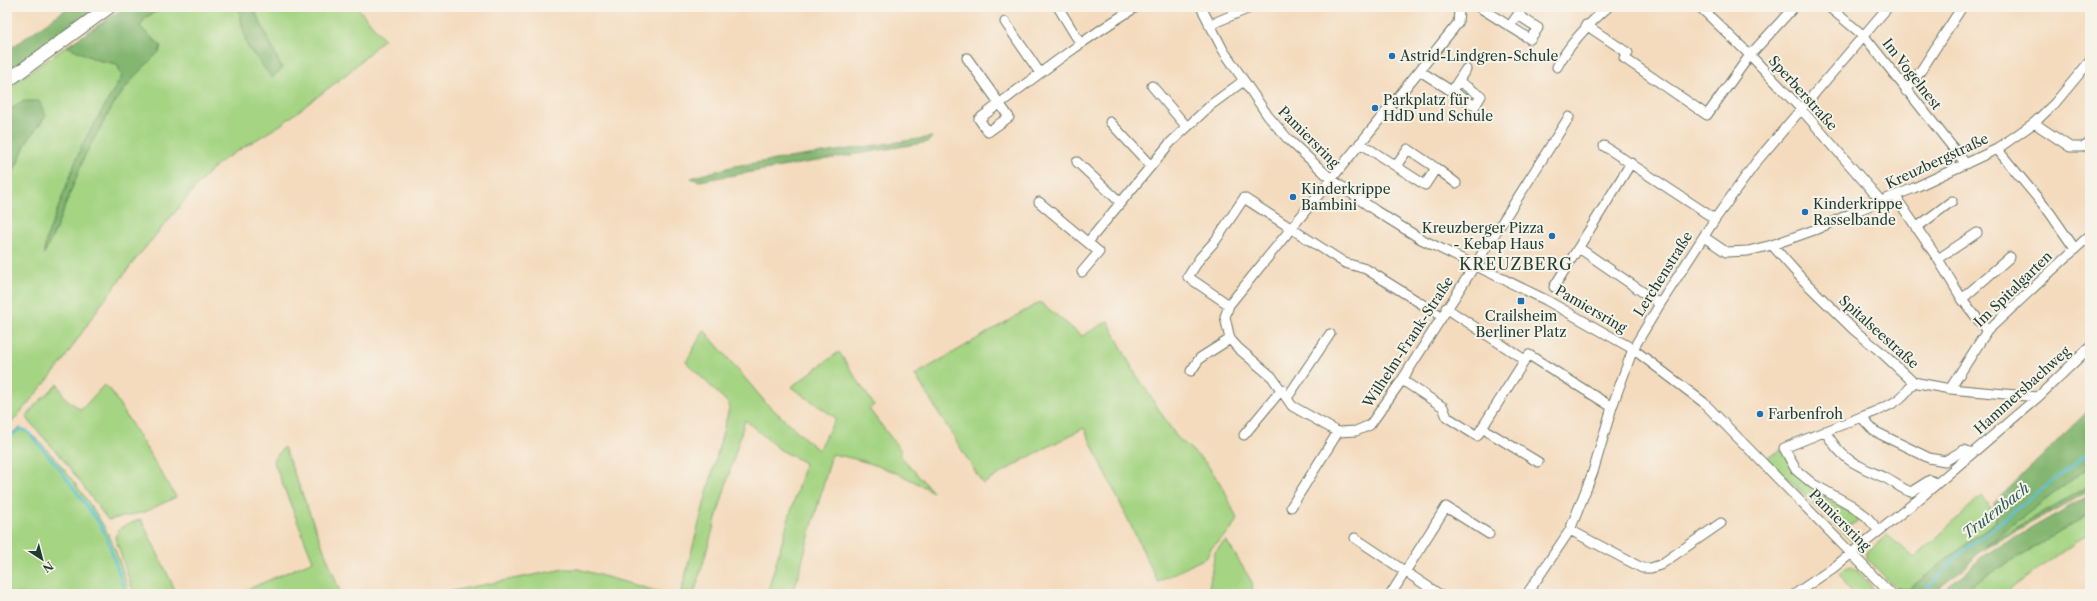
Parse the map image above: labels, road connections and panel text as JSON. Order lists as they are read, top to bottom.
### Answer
{
  "streets": {
    "street": [
      "Im Vogelnest",
      "Sperberstraße",
      "Pamiersring",
      "Kreuzbergstraße",
      "Lerchenstraße",
      "Im Spitalgarten",
      "Spitalseestraße",
      "Wilhelm-Frank-Straße",
      "Hammersbachweg"
    ]
  },
  "crossings": [
    ["Im Vogelnest", "Kreuzbergstraße"],
    ["Im Vogelnest", "Lerchenstraße"],
    ["Sperberstraße", "Kreuzbergstraße"],
    ["Sperberstraße", "Lerchenstraße"],
    ["Pamiersring", "Lerchenstraße"],
    ["Pamiersring", "Wilhelm-Frank-Straße"],
    ["Pamiersring", "Hammersbachweg"],
    ["Kreuzbergstraße", "Lerchenstraße"],
    ["Kreuzbergstraße", "Spitalseestraße"],
    ["Im Spitalgarten", "Spitalseestraße"],
    ["Spitalseestraße", "Hammersbachweg"]
  ],
  "districts": ["KREUZBERG"],
  "water": ["Trutenbach"],
  "places": {
    "other": [
      "Astrid-Lindgren-Schule",
      "Parkplatz für HdD und Schule",
      "Kinderkrippe Bambini",
      "Kinderkrippe Rasselbande",
      "Kreuzberger Pizza - Kebap Haus",
      "Farbenfroh"
    ],
    "transit": ["Crailsheim Berliner Platz"]
  },
  "north": "bottom right"
}
